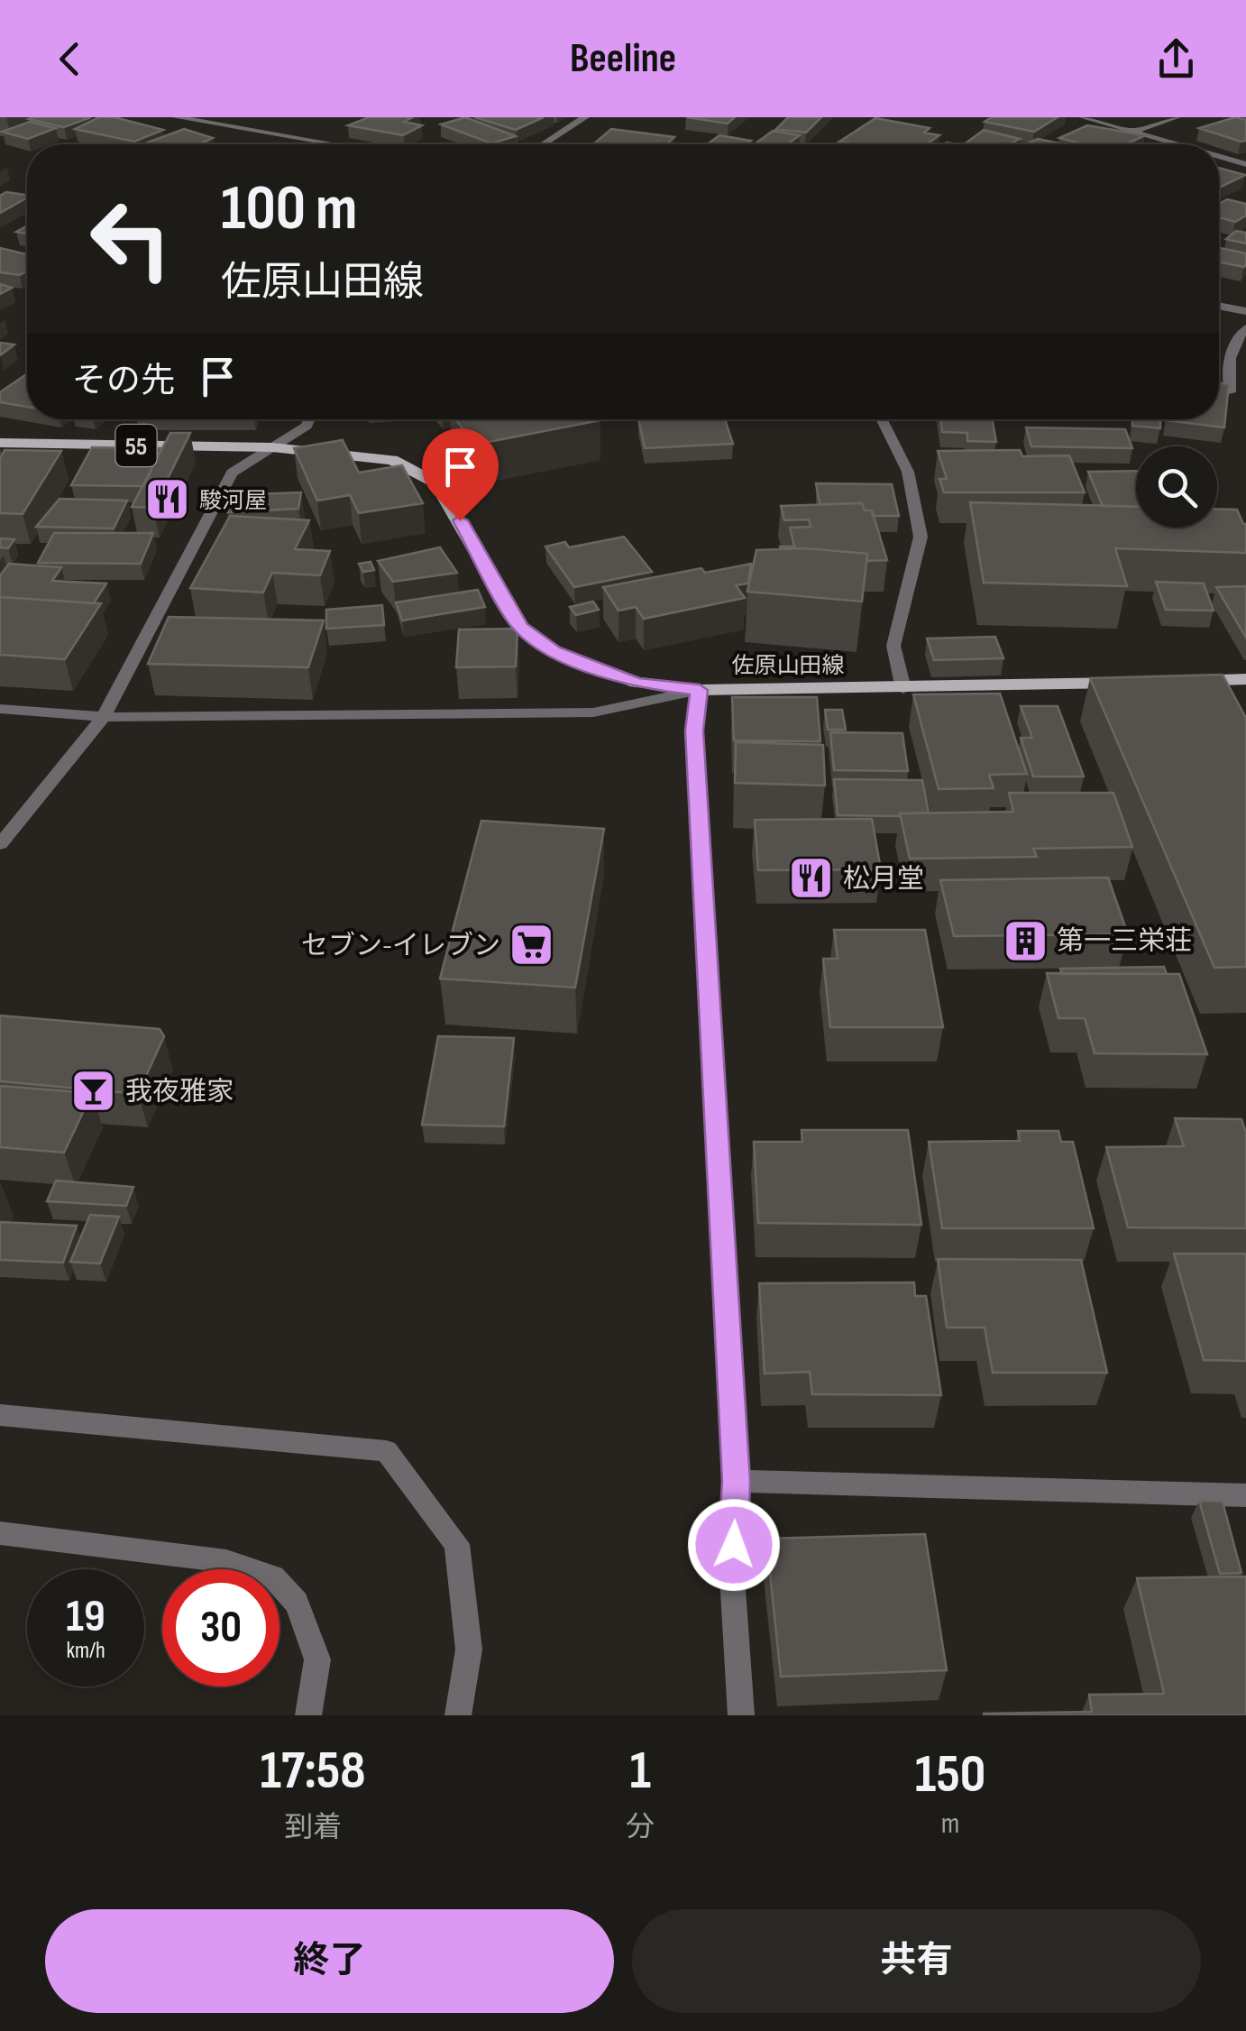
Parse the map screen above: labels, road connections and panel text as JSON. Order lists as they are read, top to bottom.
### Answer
{
  "streets": {
    "main road": ["55", "佐原山田線"]
  },
  "places": {
    "restaurant": ["駿河屋", "松月堂"],
    "building": ["第一三栄荘"],
    "supermarket": ["セブン-イレブン"],
    "bar": ["我夜雅家"]
  },
  "page": {
    "header": "Beeline",
    "turn": ["100 m", "佐原山田線"],
    "then": "その先",
    "speed": "19 km/h",
    "limit": "30",
    "eta": [
      "17:58",
      "到着",
      "1",
      "分",
      "150",
      "m"
    ],
    "buttons": ["終了", "共有"]
  }
}
